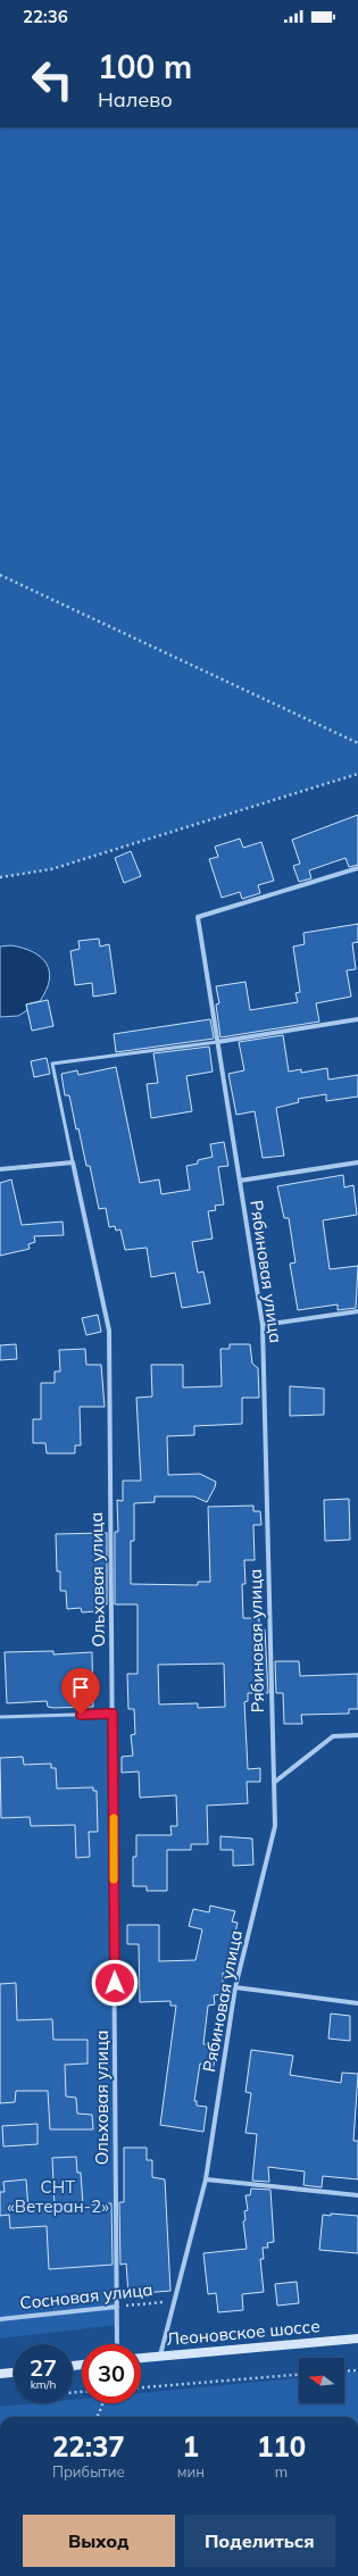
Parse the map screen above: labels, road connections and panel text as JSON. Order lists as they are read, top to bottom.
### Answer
{
  "streets": {
    "main road": ["Леоновское шоссе"],
    "street": ["Рябиновая улица", "Ольховая улица", "Сосновая улица"]
  },
  "crossings": [
    ["Рябиновая улица", "Сосновая улица"],
    ["Рябиновая улица", "Леоновское шоссе"],
    ["Ольховая улица", "Сосновая улица"]
  ],
  "parks": ["СНТ «Ветеран-2»"],
  "north": "left",
  "page": {
    "status": "22:36",
    "turn": ["100 m", "Налево"],
    "speed": "27 km/h",
    "limit": "30",
    "eta": [
      "22:37",
      "Прибытие",
      "1",
      "мин",
      "110",
      "m"
    ],
    "buttons": ["Выход", "Поделиться"]
  }
}
